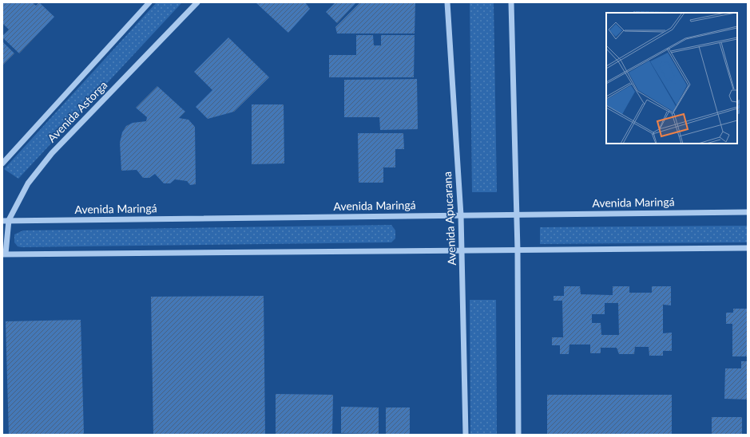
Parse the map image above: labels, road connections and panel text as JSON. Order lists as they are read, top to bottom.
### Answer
{
  "streets": {
    "street": ["Avenida Astorga", "Avenida Maringá", "Avenida Apucarana"]
  },
  "crossings": [
    ["Avenida Astorga", "Avenida Maringá"],
    ["Avenida Maringá", "Avenida Apucarana"]
  ]
}
